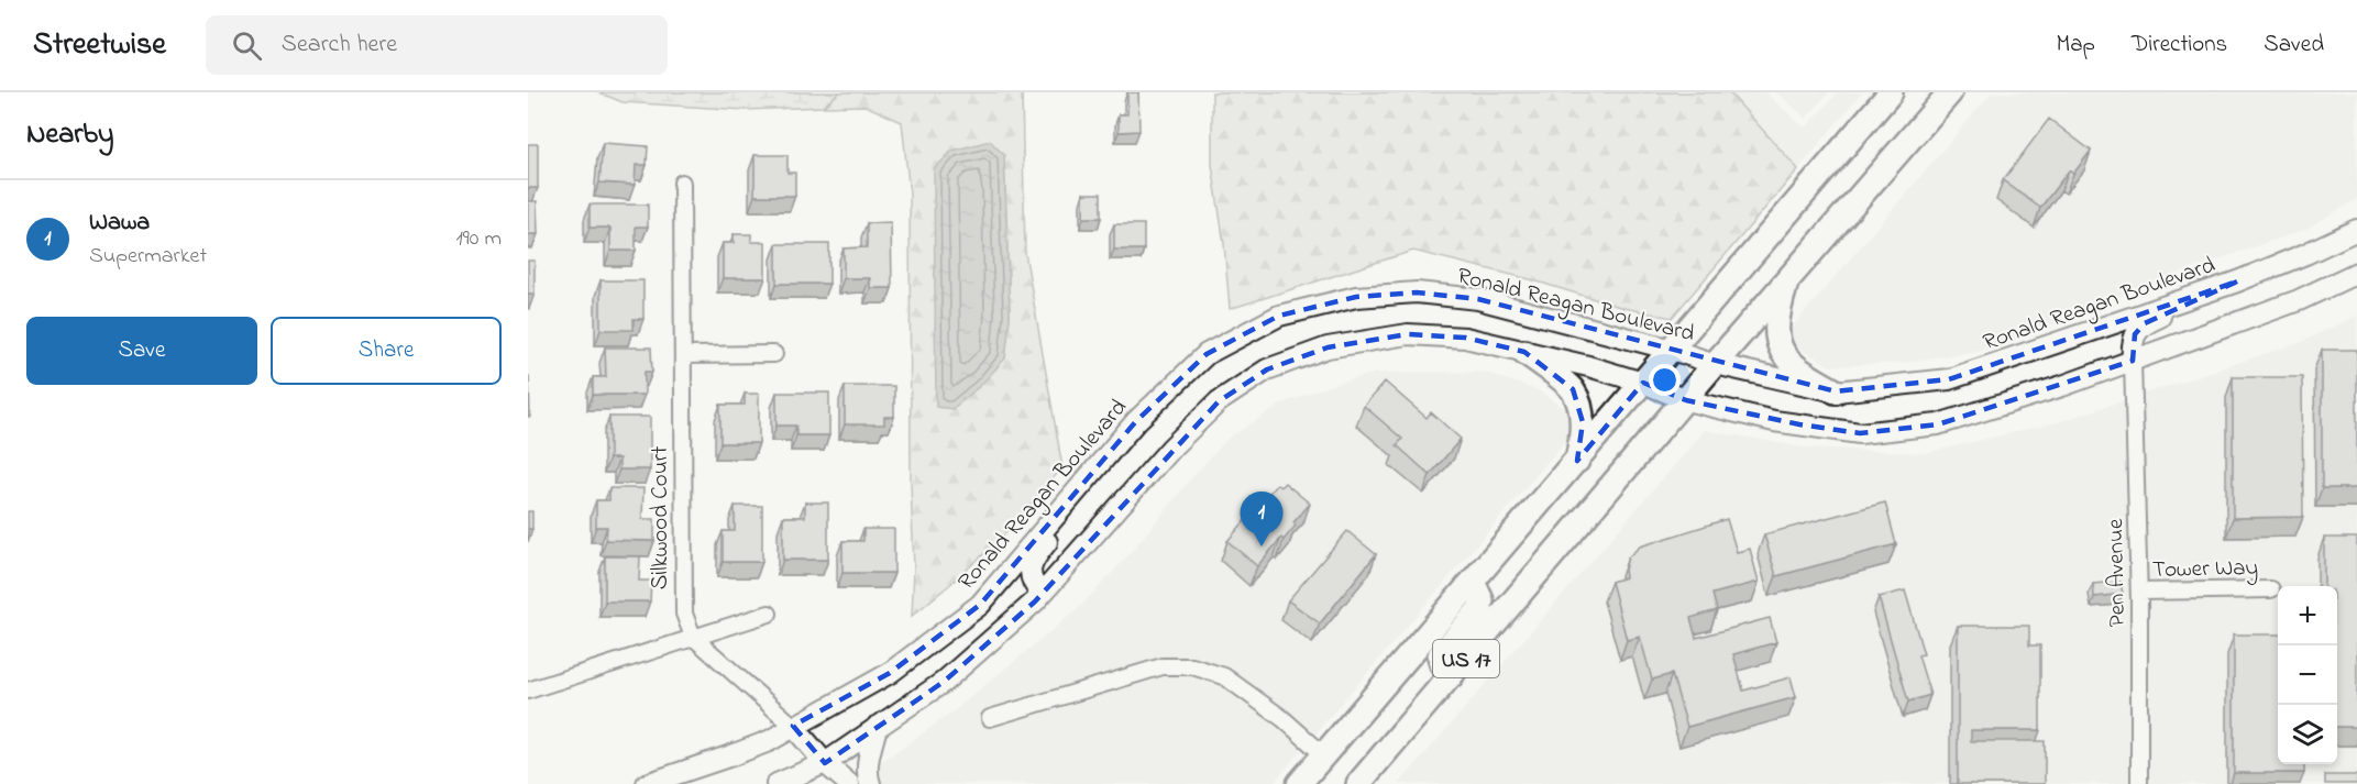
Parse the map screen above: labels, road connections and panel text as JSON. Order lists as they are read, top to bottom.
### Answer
{
  "streets": {
    "main road": ["Ronald Reagan Boulevard", "US 17"],
    "street": ["Silkwood Court", "Tower Way", "Pen Avenue"]
  },
  "crossings": [
    ["Ronald Reagan Boulevard", "US 17"],
    ["Tower Way", "Pen Avenue"]
  ],
  "page": {
    "header": "Streetwise",
    "search": "Search here",
    "nav": ["Map", "Directions", "Saved"],
    "heading": "Nearby",
    "list": [
      {
        "mark": "1",
        "name": "Wawa",
        "note": "Supermarket",
        "value": "190 m"
      }
    ],
    "buttons": ["Save", "Share"],
    "pins": "1",
    "map_buttons": ["+", "−"]
  }
}
